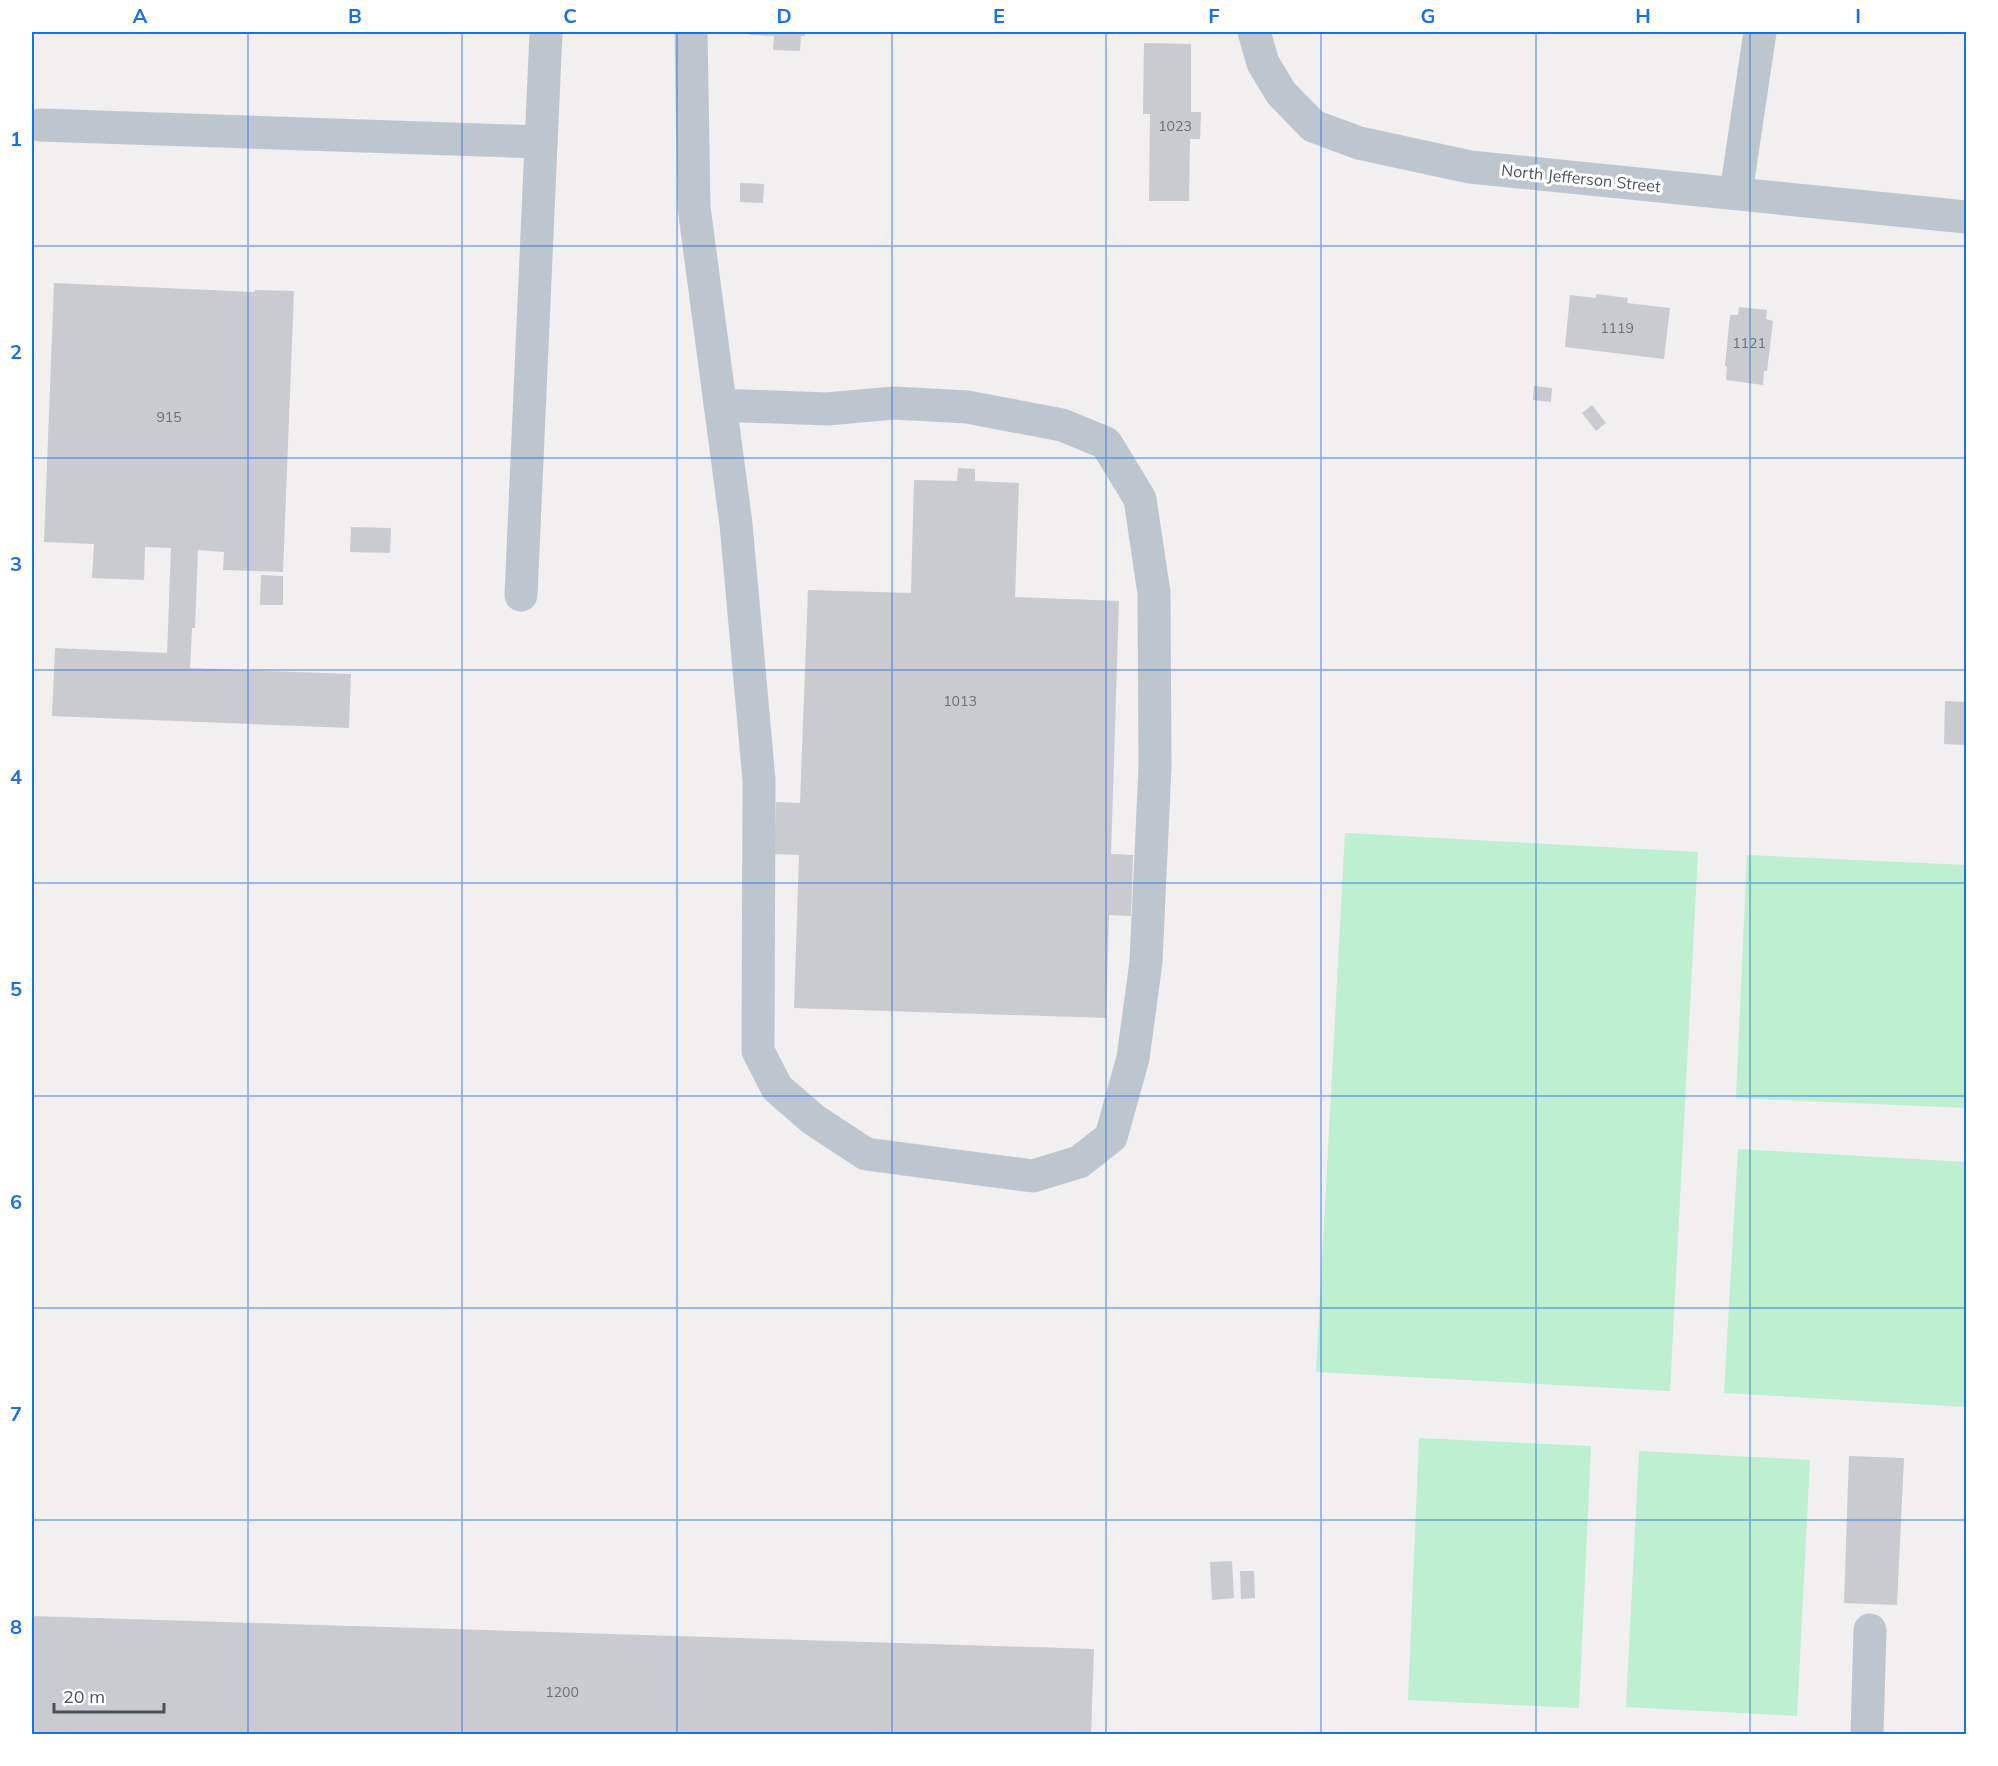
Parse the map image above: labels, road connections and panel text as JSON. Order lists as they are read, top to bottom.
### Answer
{
  "streets": {
    "street": ["North Jefferson Street"]
  },
  "house_numbers": [
    "1023",
    "1119",
    "1121",
    "915",
    "1013",
    "1200"
  ],
  "scale_bar": "20 m",
  "grid": {
    "columns": [
      "A",
      "B",
      "C",
      "D",
      "E",
      "F",
      "G",
      "H",
      "I"
    ],
    "rows": [
      "1",
      "2",
      "3",
      "4",
      "5",
      "6",
      "7",
      "8"
    ]
  }
}
